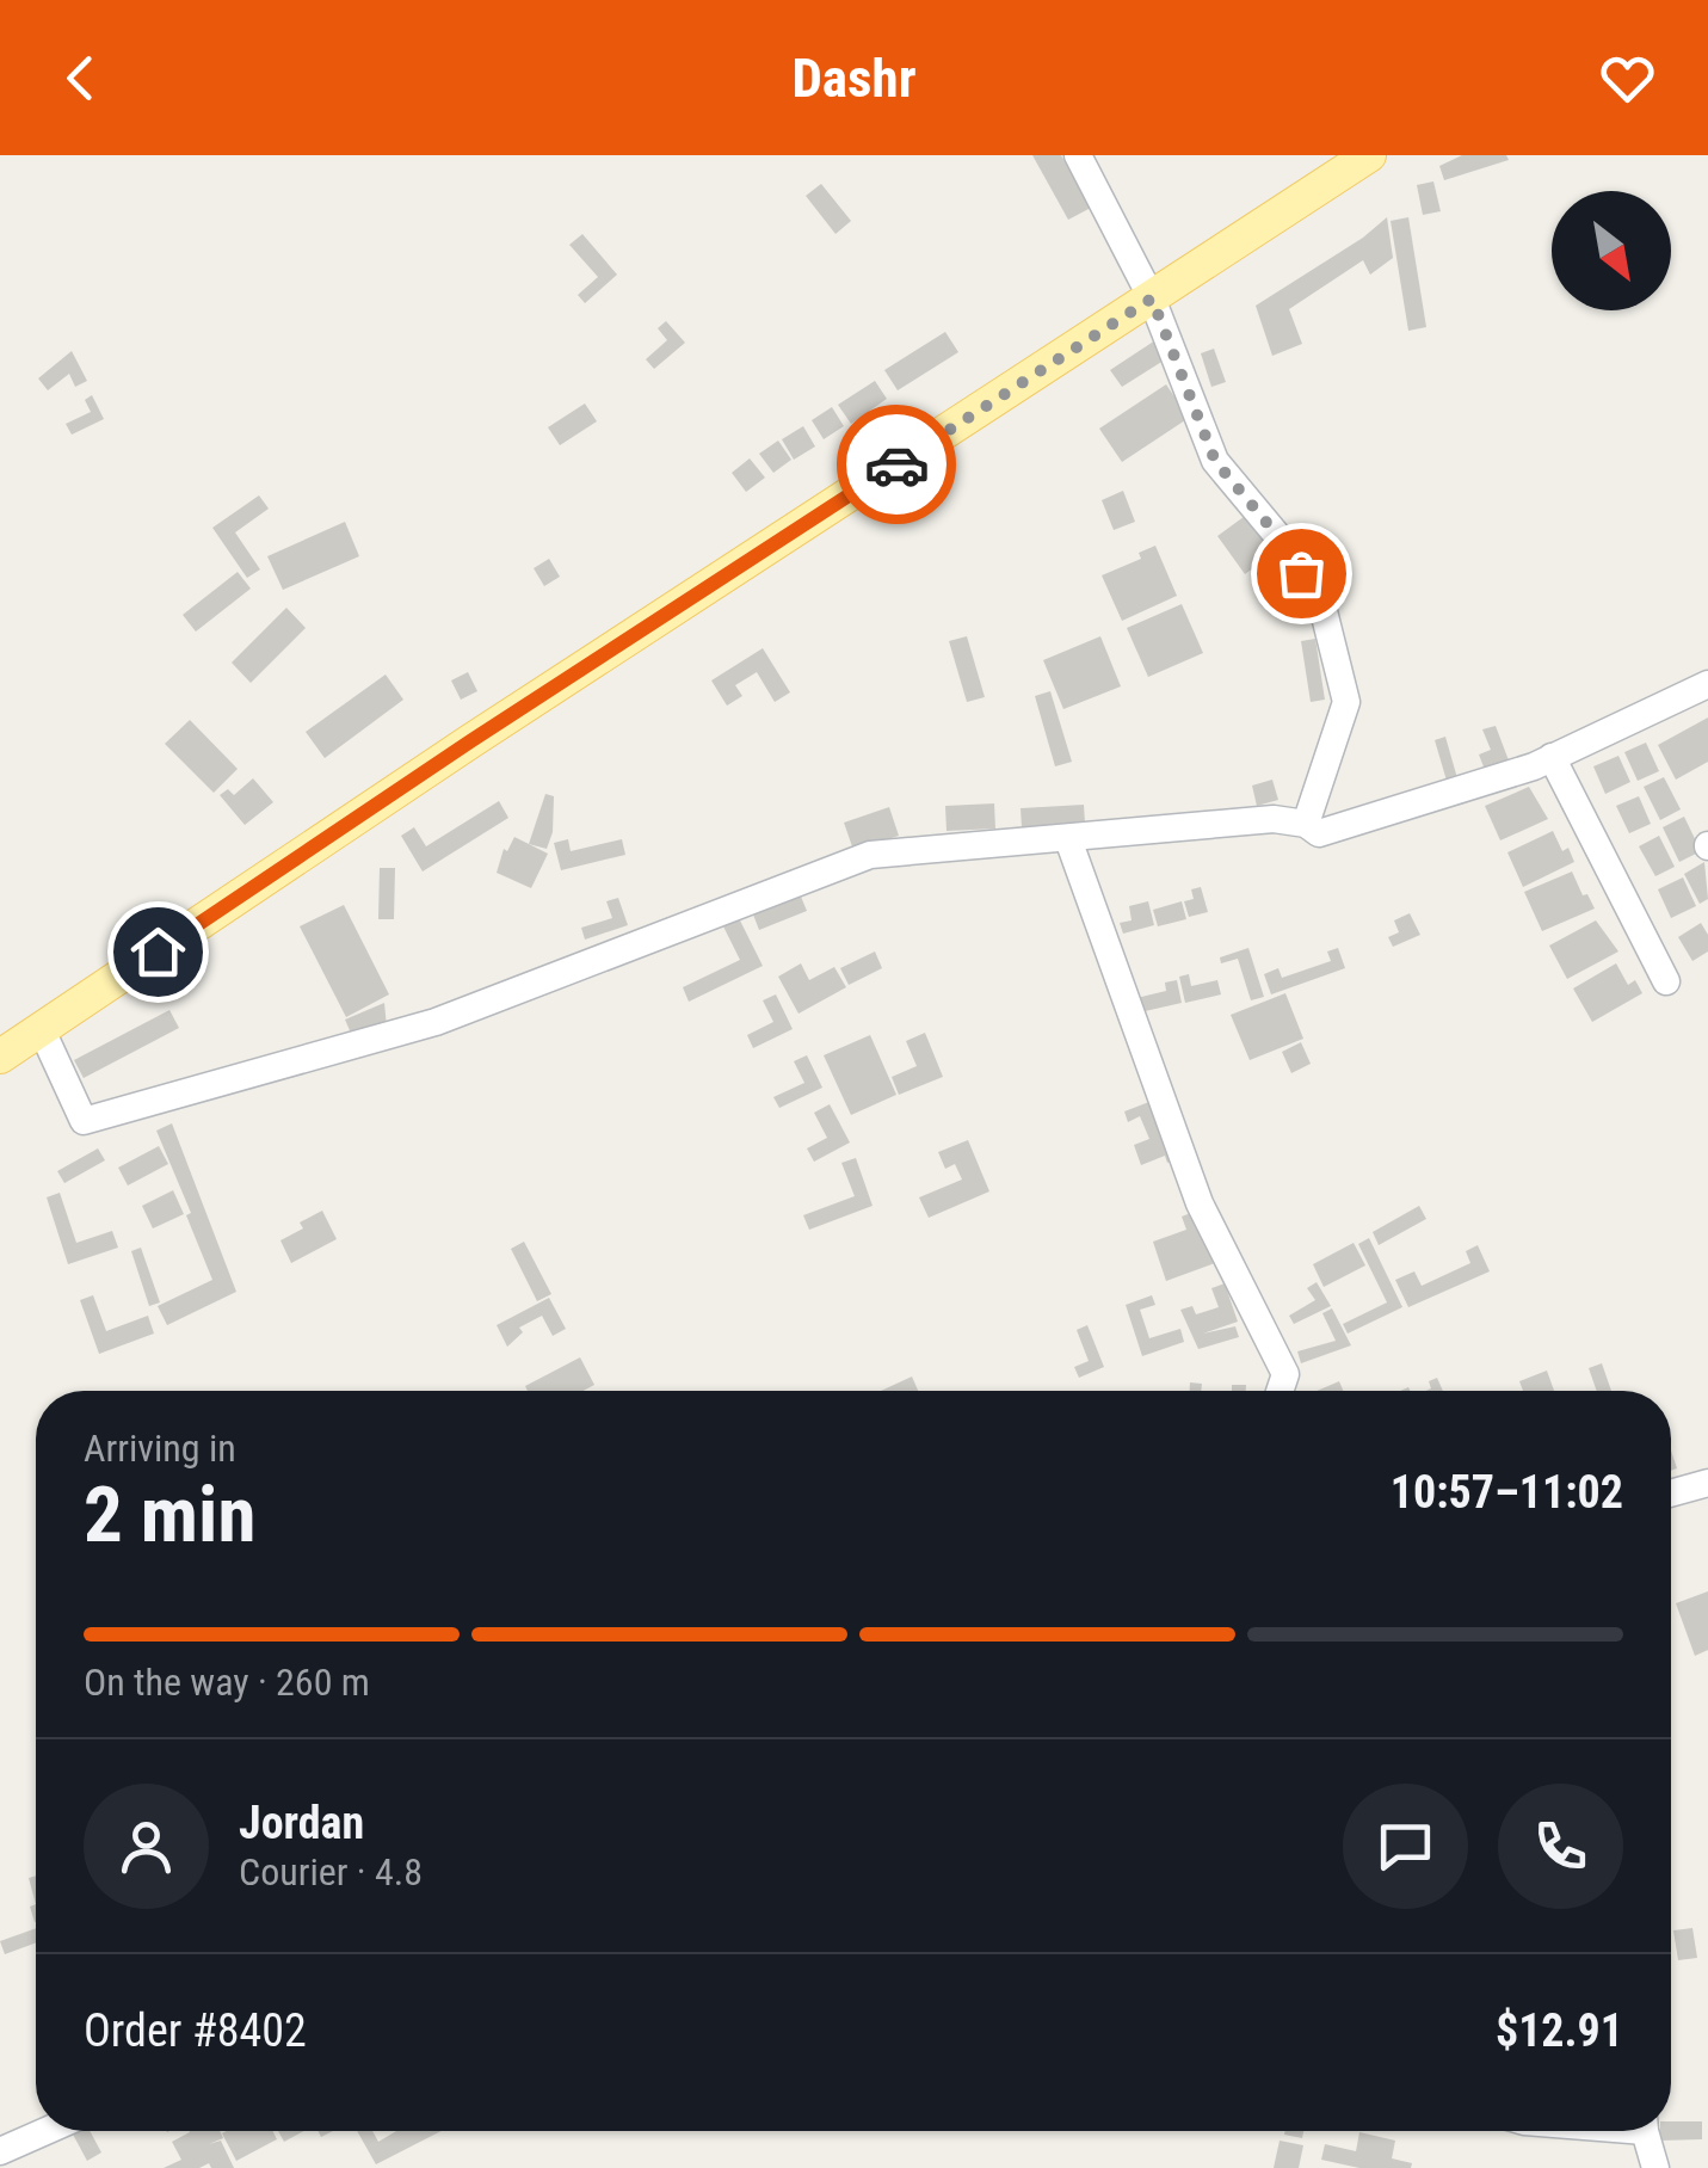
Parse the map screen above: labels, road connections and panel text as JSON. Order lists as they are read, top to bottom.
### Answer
{
  "north": "bottom right",
  "page": {
    "header": "Dashr",
    "heading": ["2 min", "Arriving in", "10:57–11:02"],
    "panel": [
      "Jordan",
      "Courier · 4.8",
      "Order #8402",
      "$12.91"
    ],
    "bar": "On the way · 260 m"
  }
}
